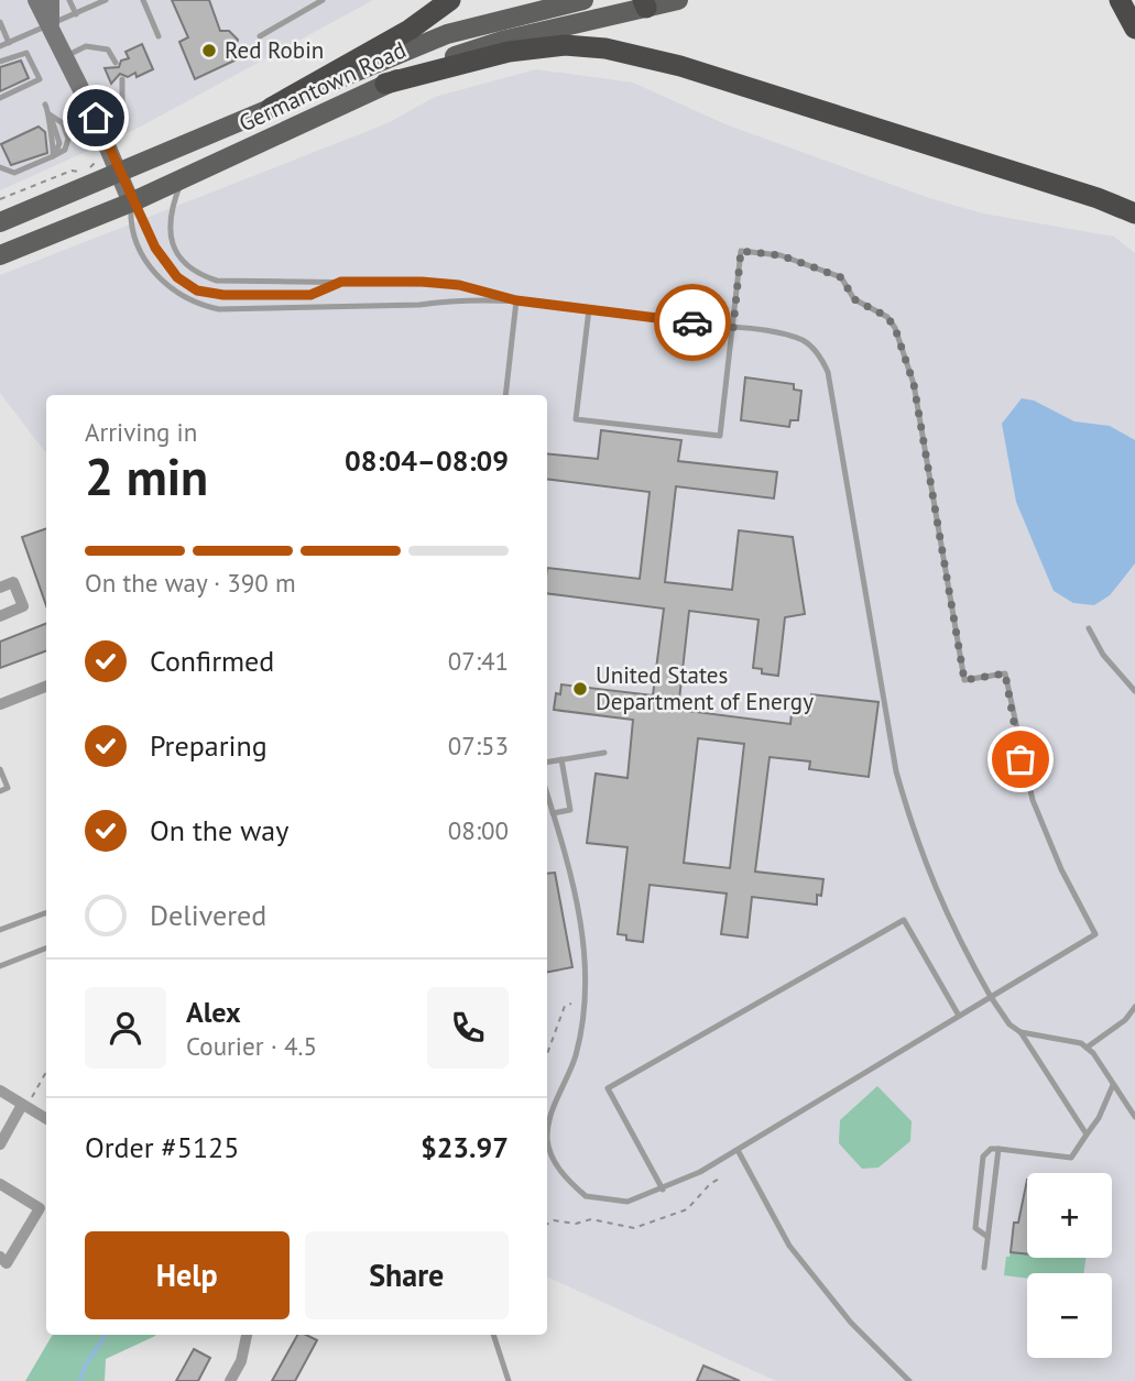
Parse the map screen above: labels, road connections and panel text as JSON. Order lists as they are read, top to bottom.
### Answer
{
  "streets": {
    "main road": ["Germantown Road"]
  },
  "places": ["Red Robin", "United States Department of Energy"],
  "page": {
    "heading": ["2 min", "Arriving in", "08:04–08:09"],
    "panel": [
      "Alex",
      "Courier · 4.5",
      "Order #5125",
      "$23.97"
    ],
    "bar": "On the way · 390 m",
    "list": [
      ["Confirmed", "07:41"],
      ["Preparing", "07:53"],
      ["On the way", "08:00"],
      "Delivered"
    ],
    "map_buttons": ["+", "−"],
    "buttons": ["Help", "Share"]
  }
}
